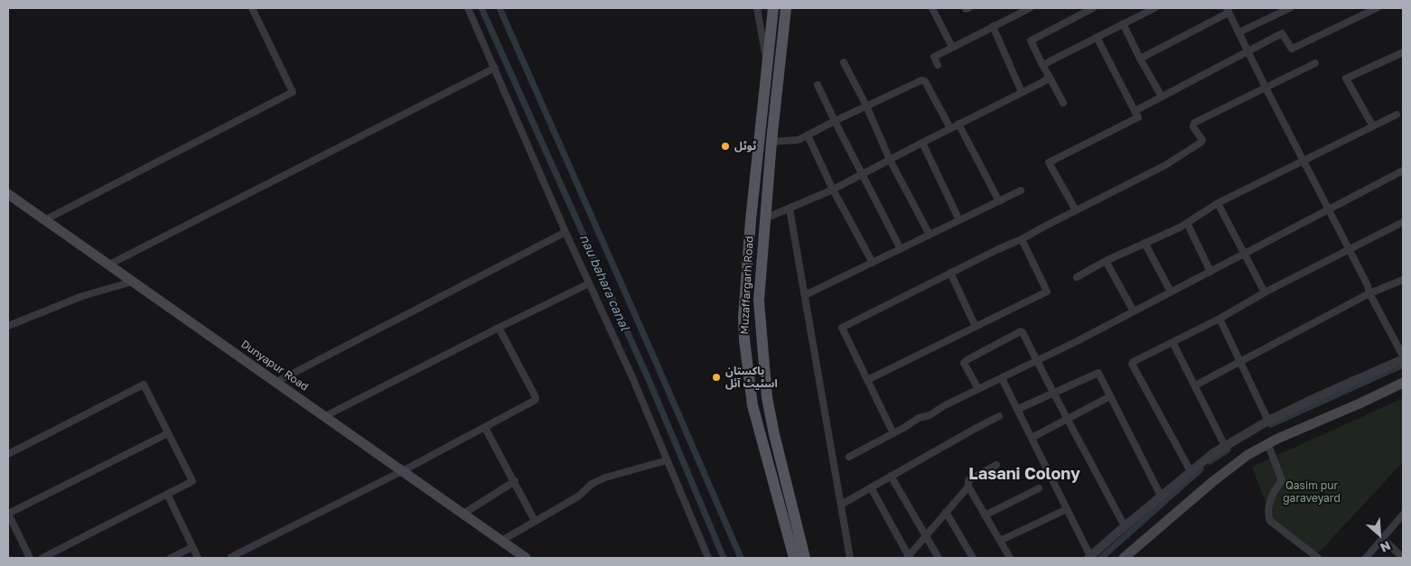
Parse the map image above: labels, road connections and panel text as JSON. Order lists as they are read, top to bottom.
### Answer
{
  "streets": {
    "main road": ["Muzaffargarh Road", "Dunyapur Road"]
  },
  "districts": ["Lasani Colony"],
  "water": ["nau bahara canal"],
  "parks": ["Qasim pur garaveyard"],
  "places": ["ٹوٹل", "پاکستان اسٹیٹ آئل"],
  "north": "bottom right"
}
